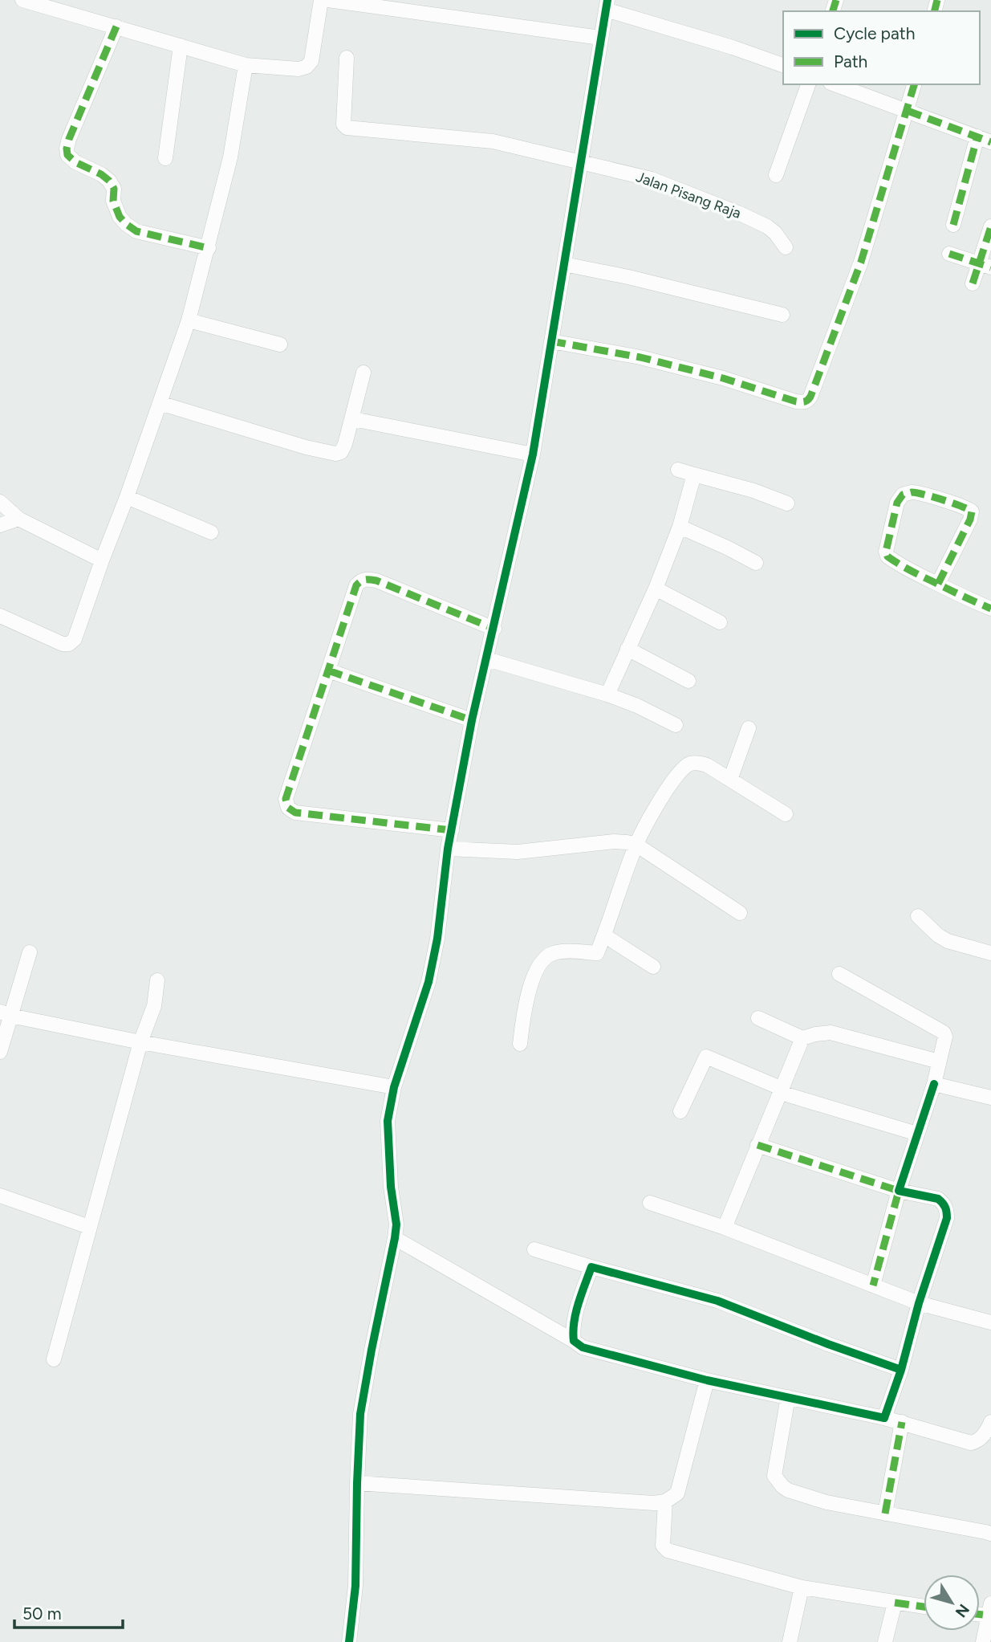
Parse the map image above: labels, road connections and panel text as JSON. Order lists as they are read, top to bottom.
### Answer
{
  "streets": {
    "street": ["Jalan Pisang Raja"]
  },
  "legend": ["Cycle path", "Path"],
  "scale_bar": "50 m",
  "north": "bottom right"
}
